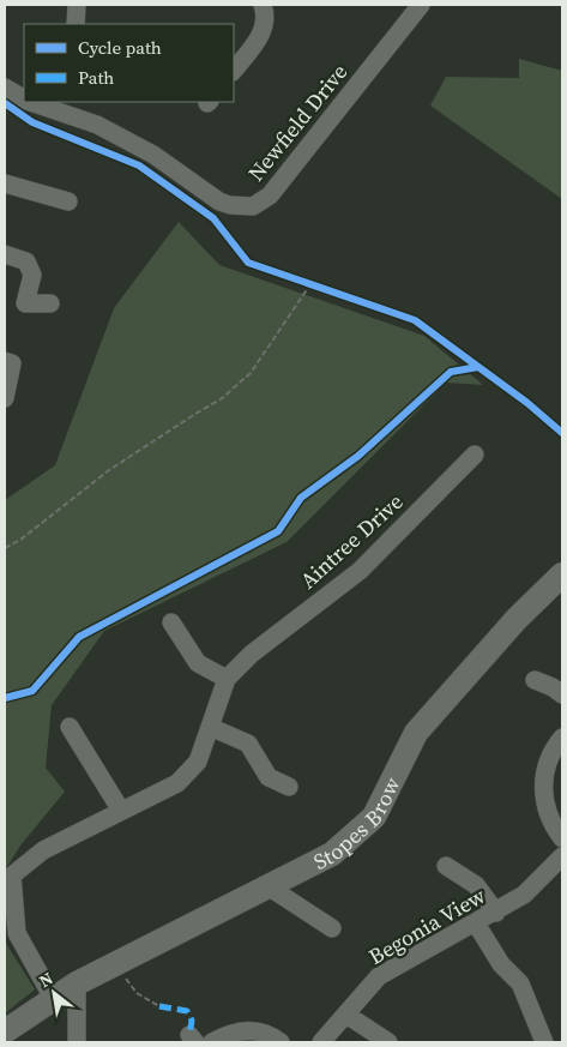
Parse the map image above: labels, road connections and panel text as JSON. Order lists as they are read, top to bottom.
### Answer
{
  "streets": {
    "main road": ["Stopes Brow"],
    "street": ["Newfield Drive", "Aintree Drive", "Begonia View"]
  },
  "crossings": [
    ["Aintree Drive", "Stopes Brow"]
  ],
  "legend": ["Cycle path", "Path"],
  "north": "top left"
}
